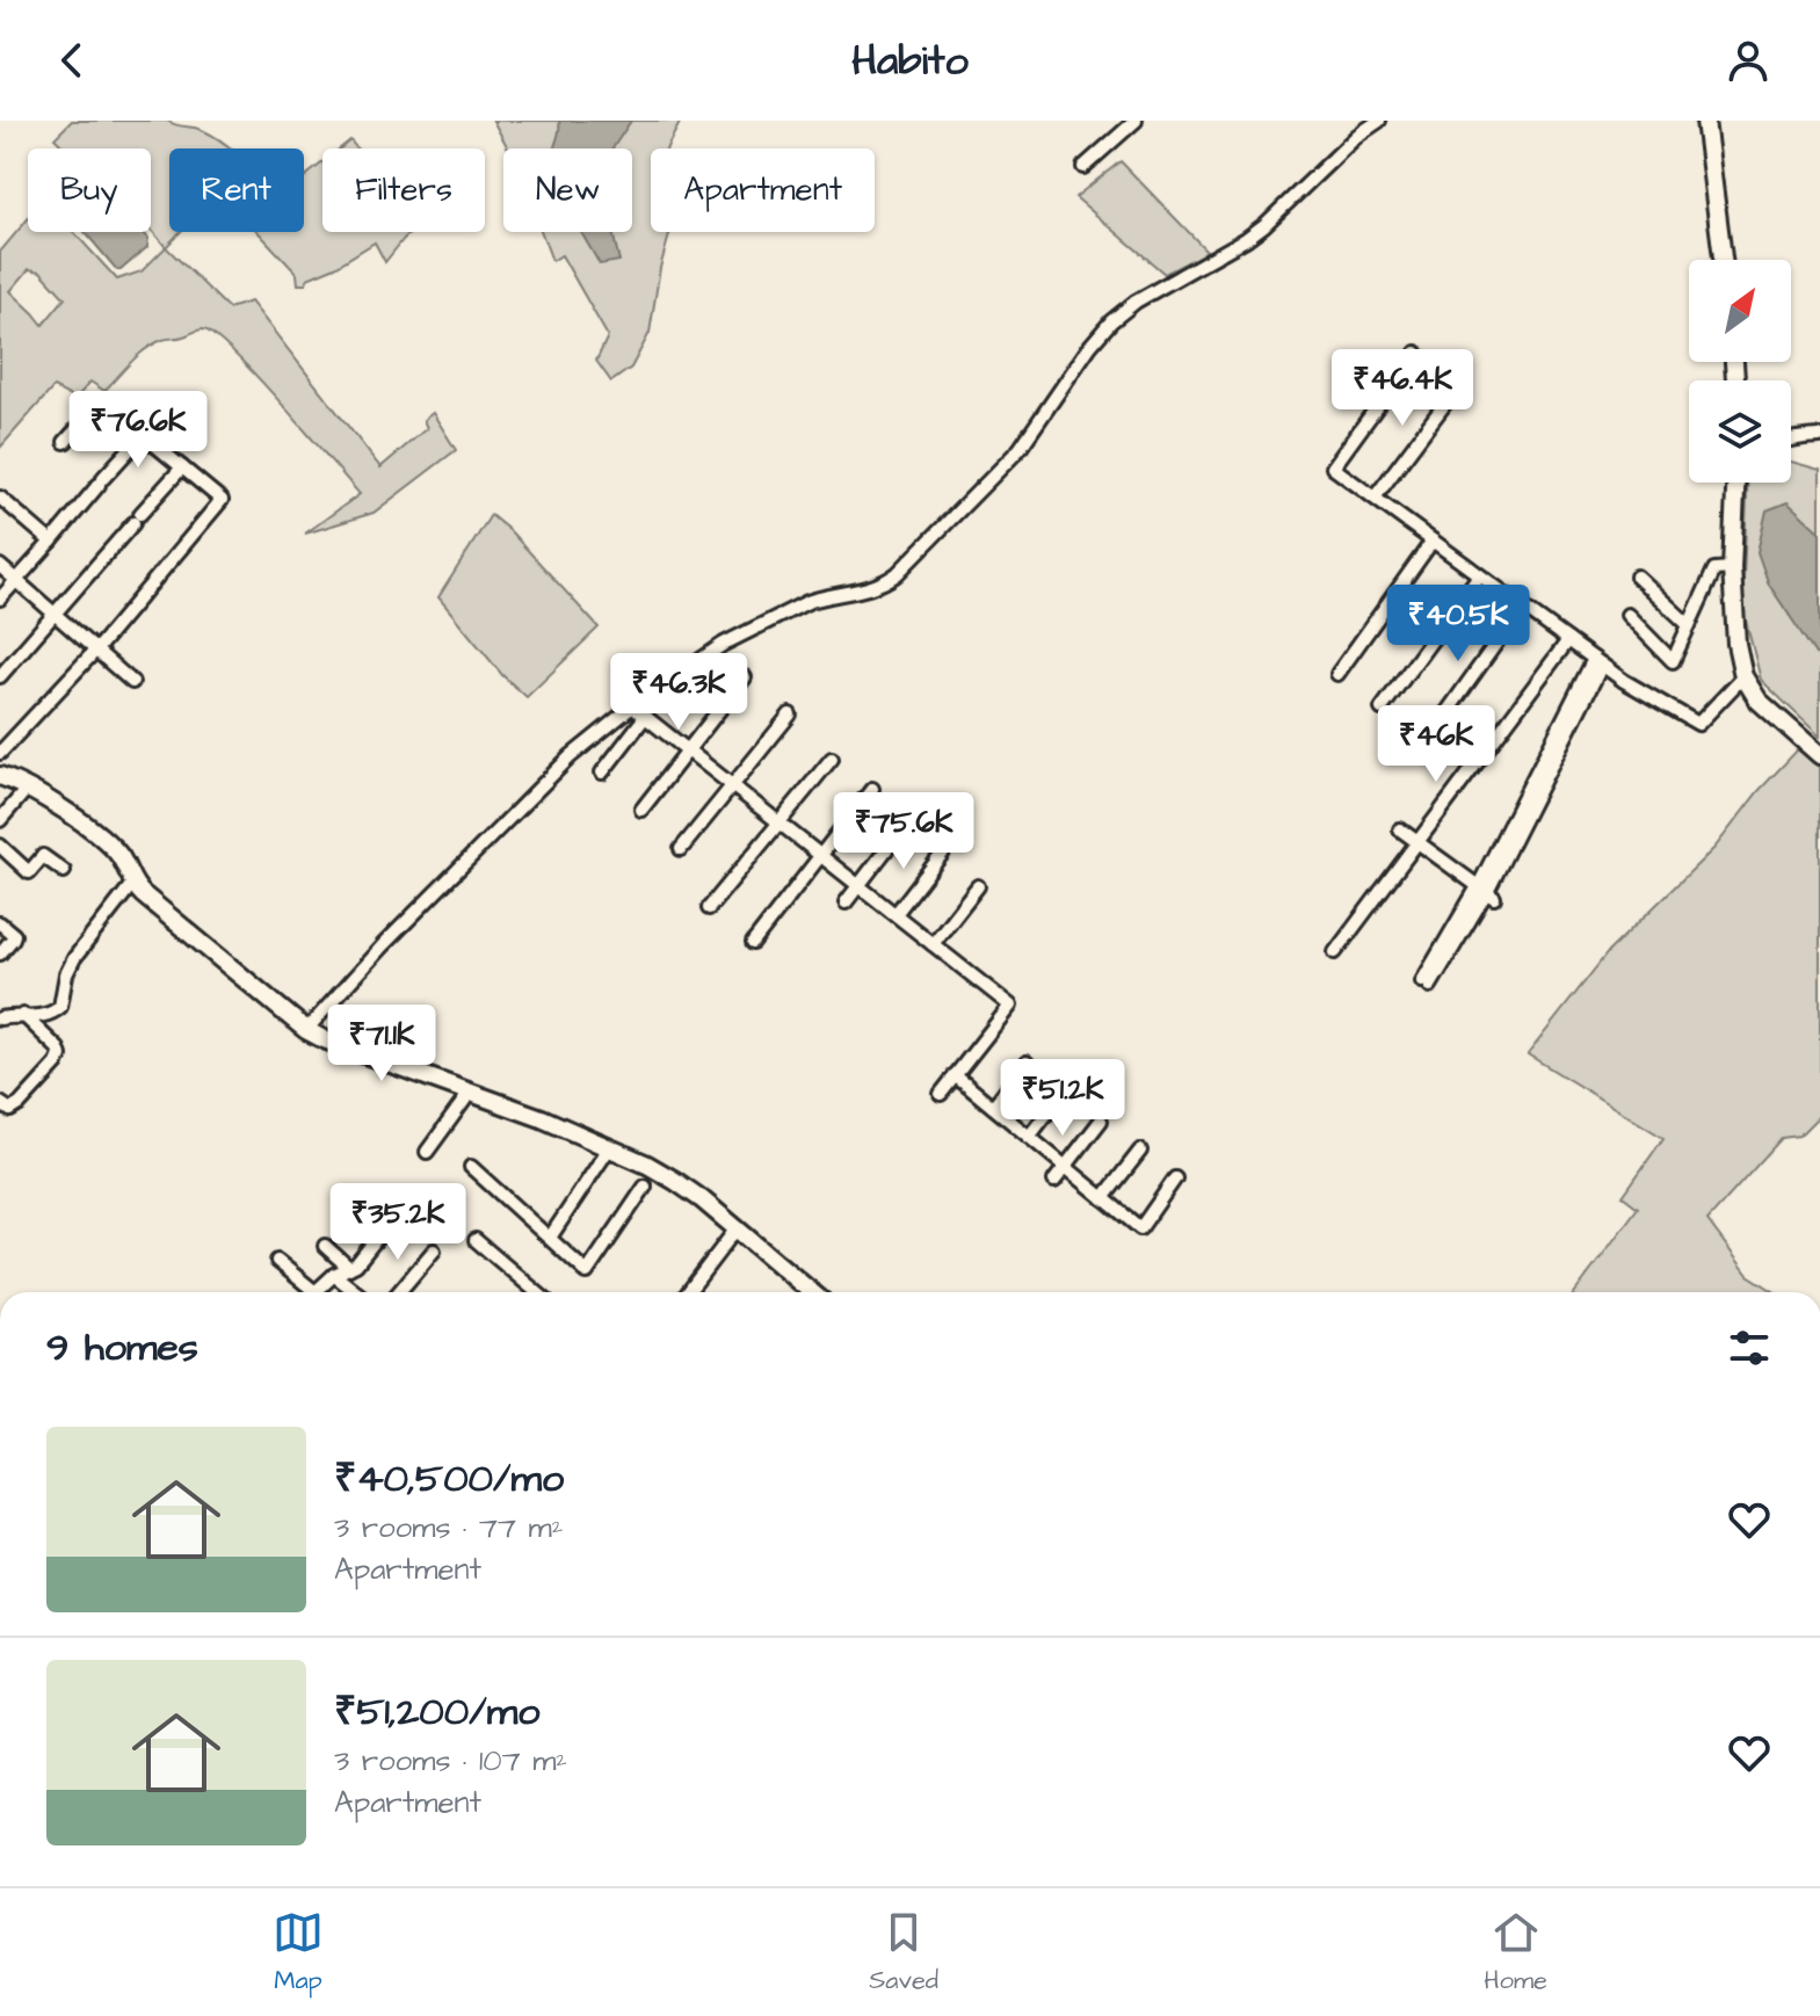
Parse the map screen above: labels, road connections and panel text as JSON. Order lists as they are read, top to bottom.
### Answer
{
  "north": "top right",
  "page": {
    "header": "Habito",
    "chip": [
      "Buy",
      "Rent",
      "Filters",
      "New",
      "Apartment"
    ],
    "price": [
      "₹46.4K",
      "₹76.6K",
      "₹40.5K",
      "₹46.3K",
      "₹46K",
      "₹75.6K",
      "₹71.1K",
      "₹51.2K",
      "₹35.2K"
    ],
    "heading": "9 homes",
    "list": [
      {
        "name": "₹40,500/mo",
        "note": "3 rooms · 77 m² · Apartment"
      },
      {
        "name": "₹51,200/mo",
        "note": "3 rooms · 107 m² · Apartment"
      }
    ],
    "tabs": ["Map", "Saved", "Home"]
  }
}
